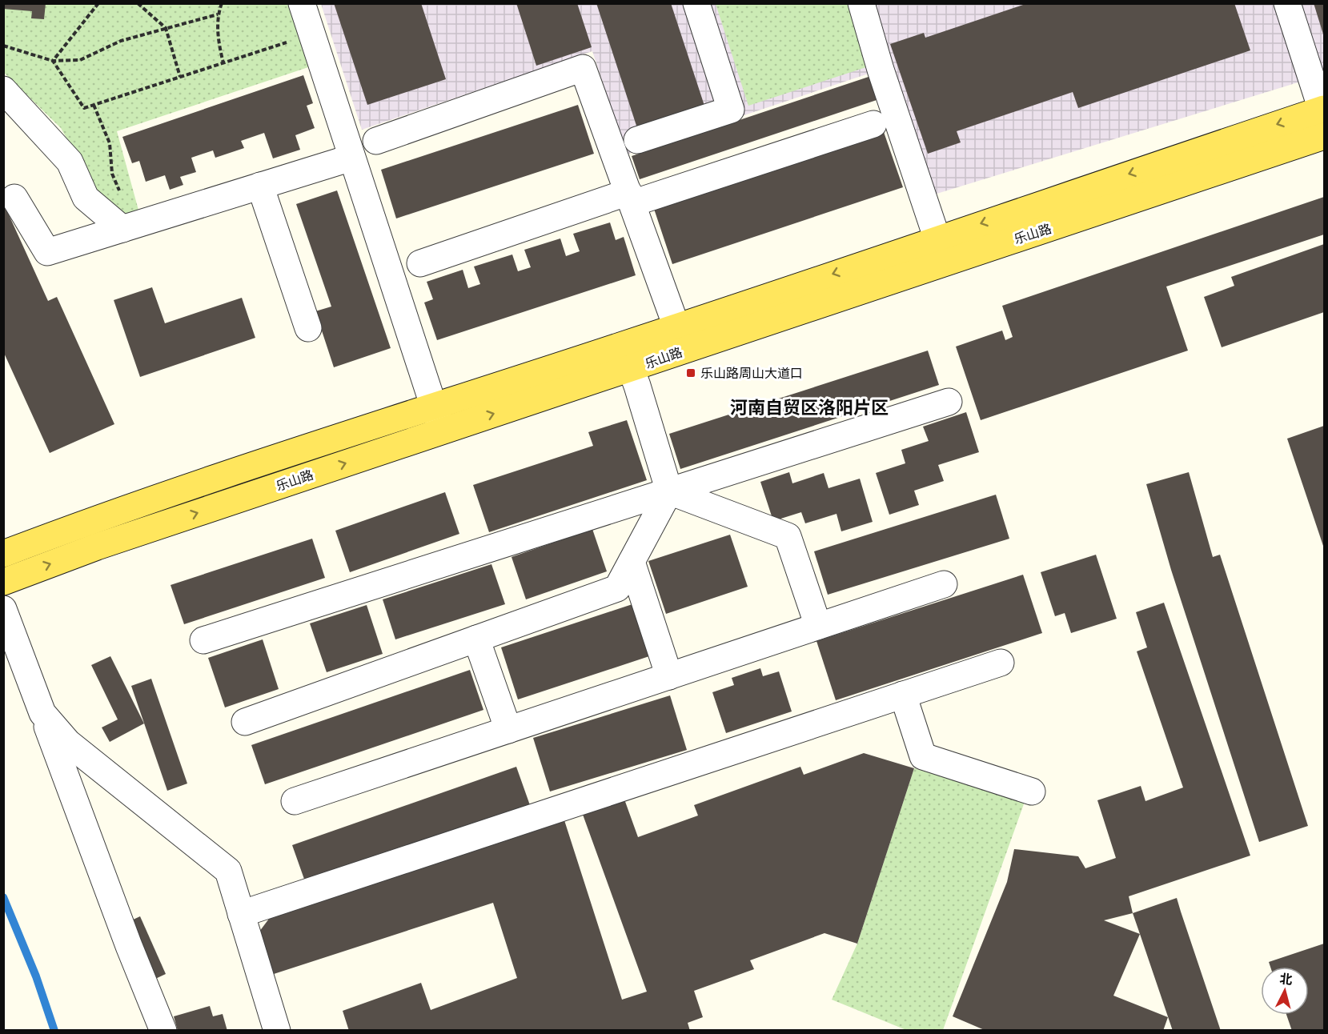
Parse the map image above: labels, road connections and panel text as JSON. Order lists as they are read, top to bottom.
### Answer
{
  "streets": {
    "main road": ["乐山路"]
  },
  "districts": ["河南自贸区洛阳片区"],
  "places": {
    "transit": ["乐山路周山大道口"]
  },
  "north": "top"
}
